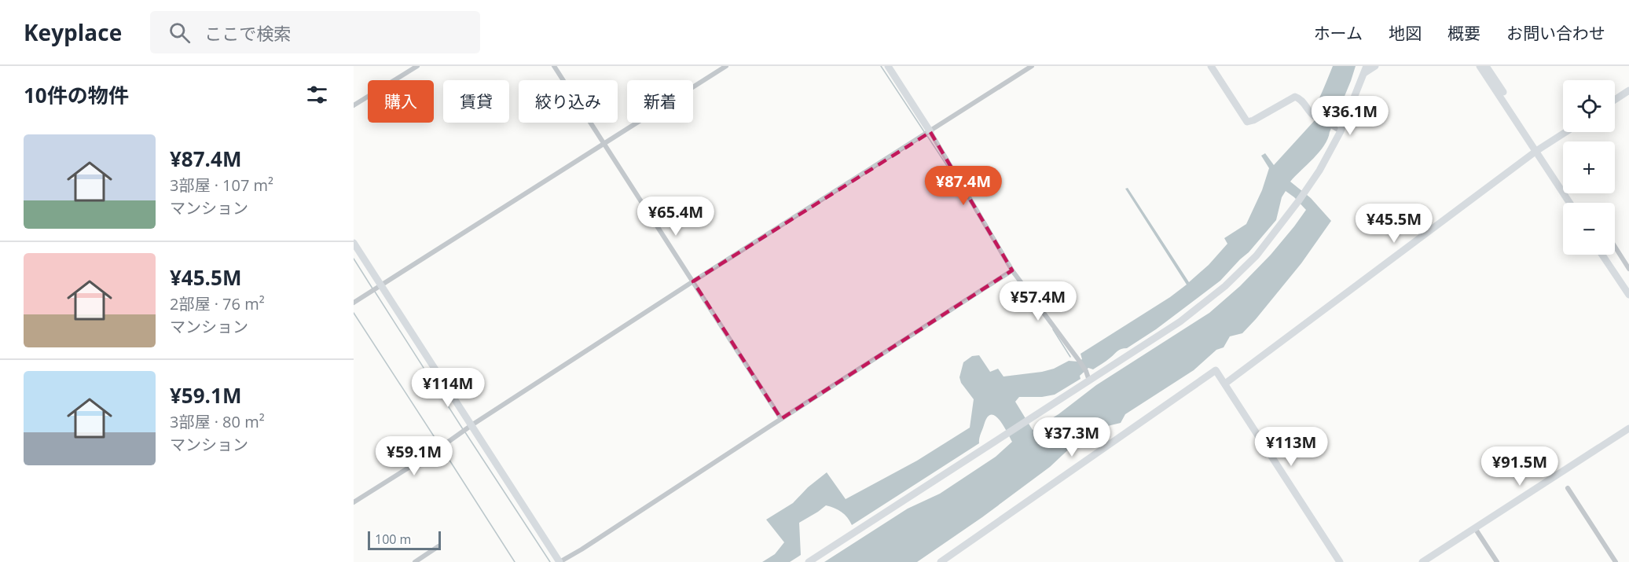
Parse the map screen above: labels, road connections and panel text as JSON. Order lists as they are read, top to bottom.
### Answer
{
  "scale_bar": "100 m",
  "page": {
    "header": "Keyplace",
    "search": "ここで検索",
    "nav": [
      "ホーム",
      "地図",
      "概要",
      "お問い合わせ"
    ],
    "heading": "10件の物件",
    "map_buttons": ["+", "−"],
    "chip": [
      "購入",
      "賃貸",
      "絞り込み",
      "新着"
    ],
    "price": [
      "¥36.1M",
      "¥87.4M",
      "¥65.4M",
      "¥45.5M",
      "¥57.4M",
      "¥114M",
      "¥37.3M",
      "¥113M",
      "¥59.1M",
      "¥91.5M"
    ],
    "list": [
      {
        "name": "¥87.4M",
        "note": "3部屋 · 107 m² · マンション"
      },
      {
        "name": "¥45.5M",
        "note": "2部屋 · 76 m² · マンション"
      },
      {
        "name": "¥59.1M",
        "note": "3部屋 · 80 m² · マンション"
      }
    ],
    "scale": "100 m"
  }
}
